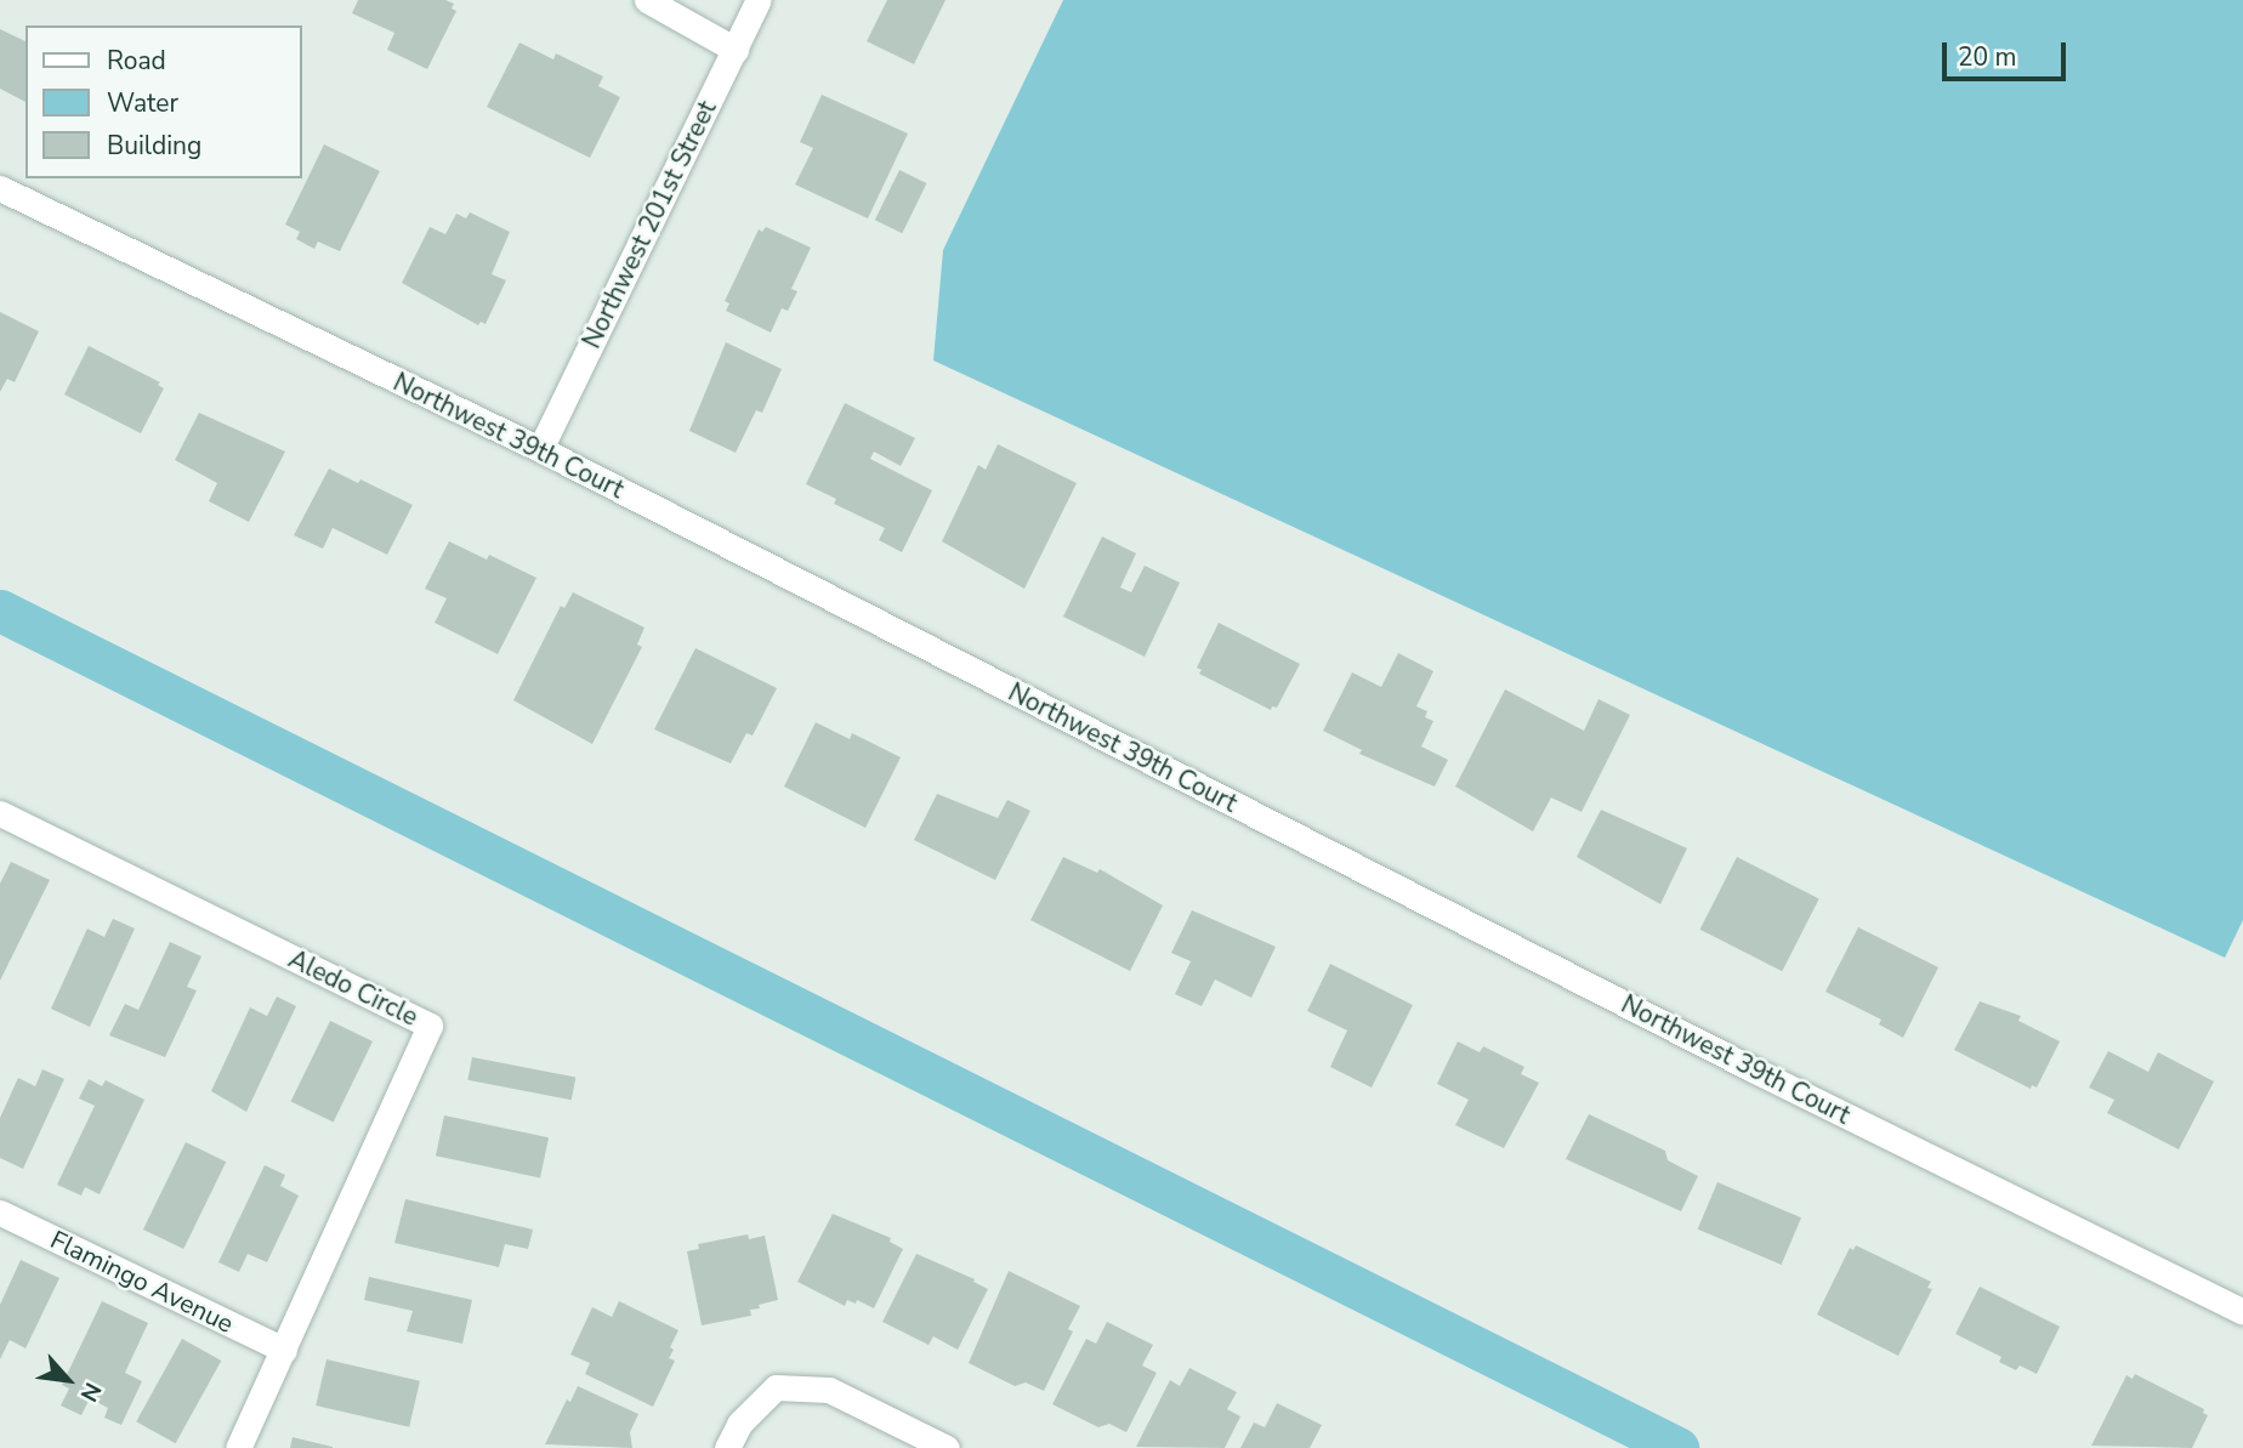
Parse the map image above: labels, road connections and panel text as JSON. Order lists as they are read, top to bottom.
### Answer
{
  "streets": {
    "street": [
      "Northwest 201st Street",
      "Northwest 39th Court",
      "Aledo Circle",
      "Flamingo Avenue"
    ]
  },
  "crossings": [
    ["Northwest 201st Street", "Northwest 39th Court"],
    ["Aledo Circle", "Flamingo Avenue"]
  ],
  "legend": ["Road", "Water", "Building"],
  "scale_bar": "20 m",
  "north": "bottom right"
}
